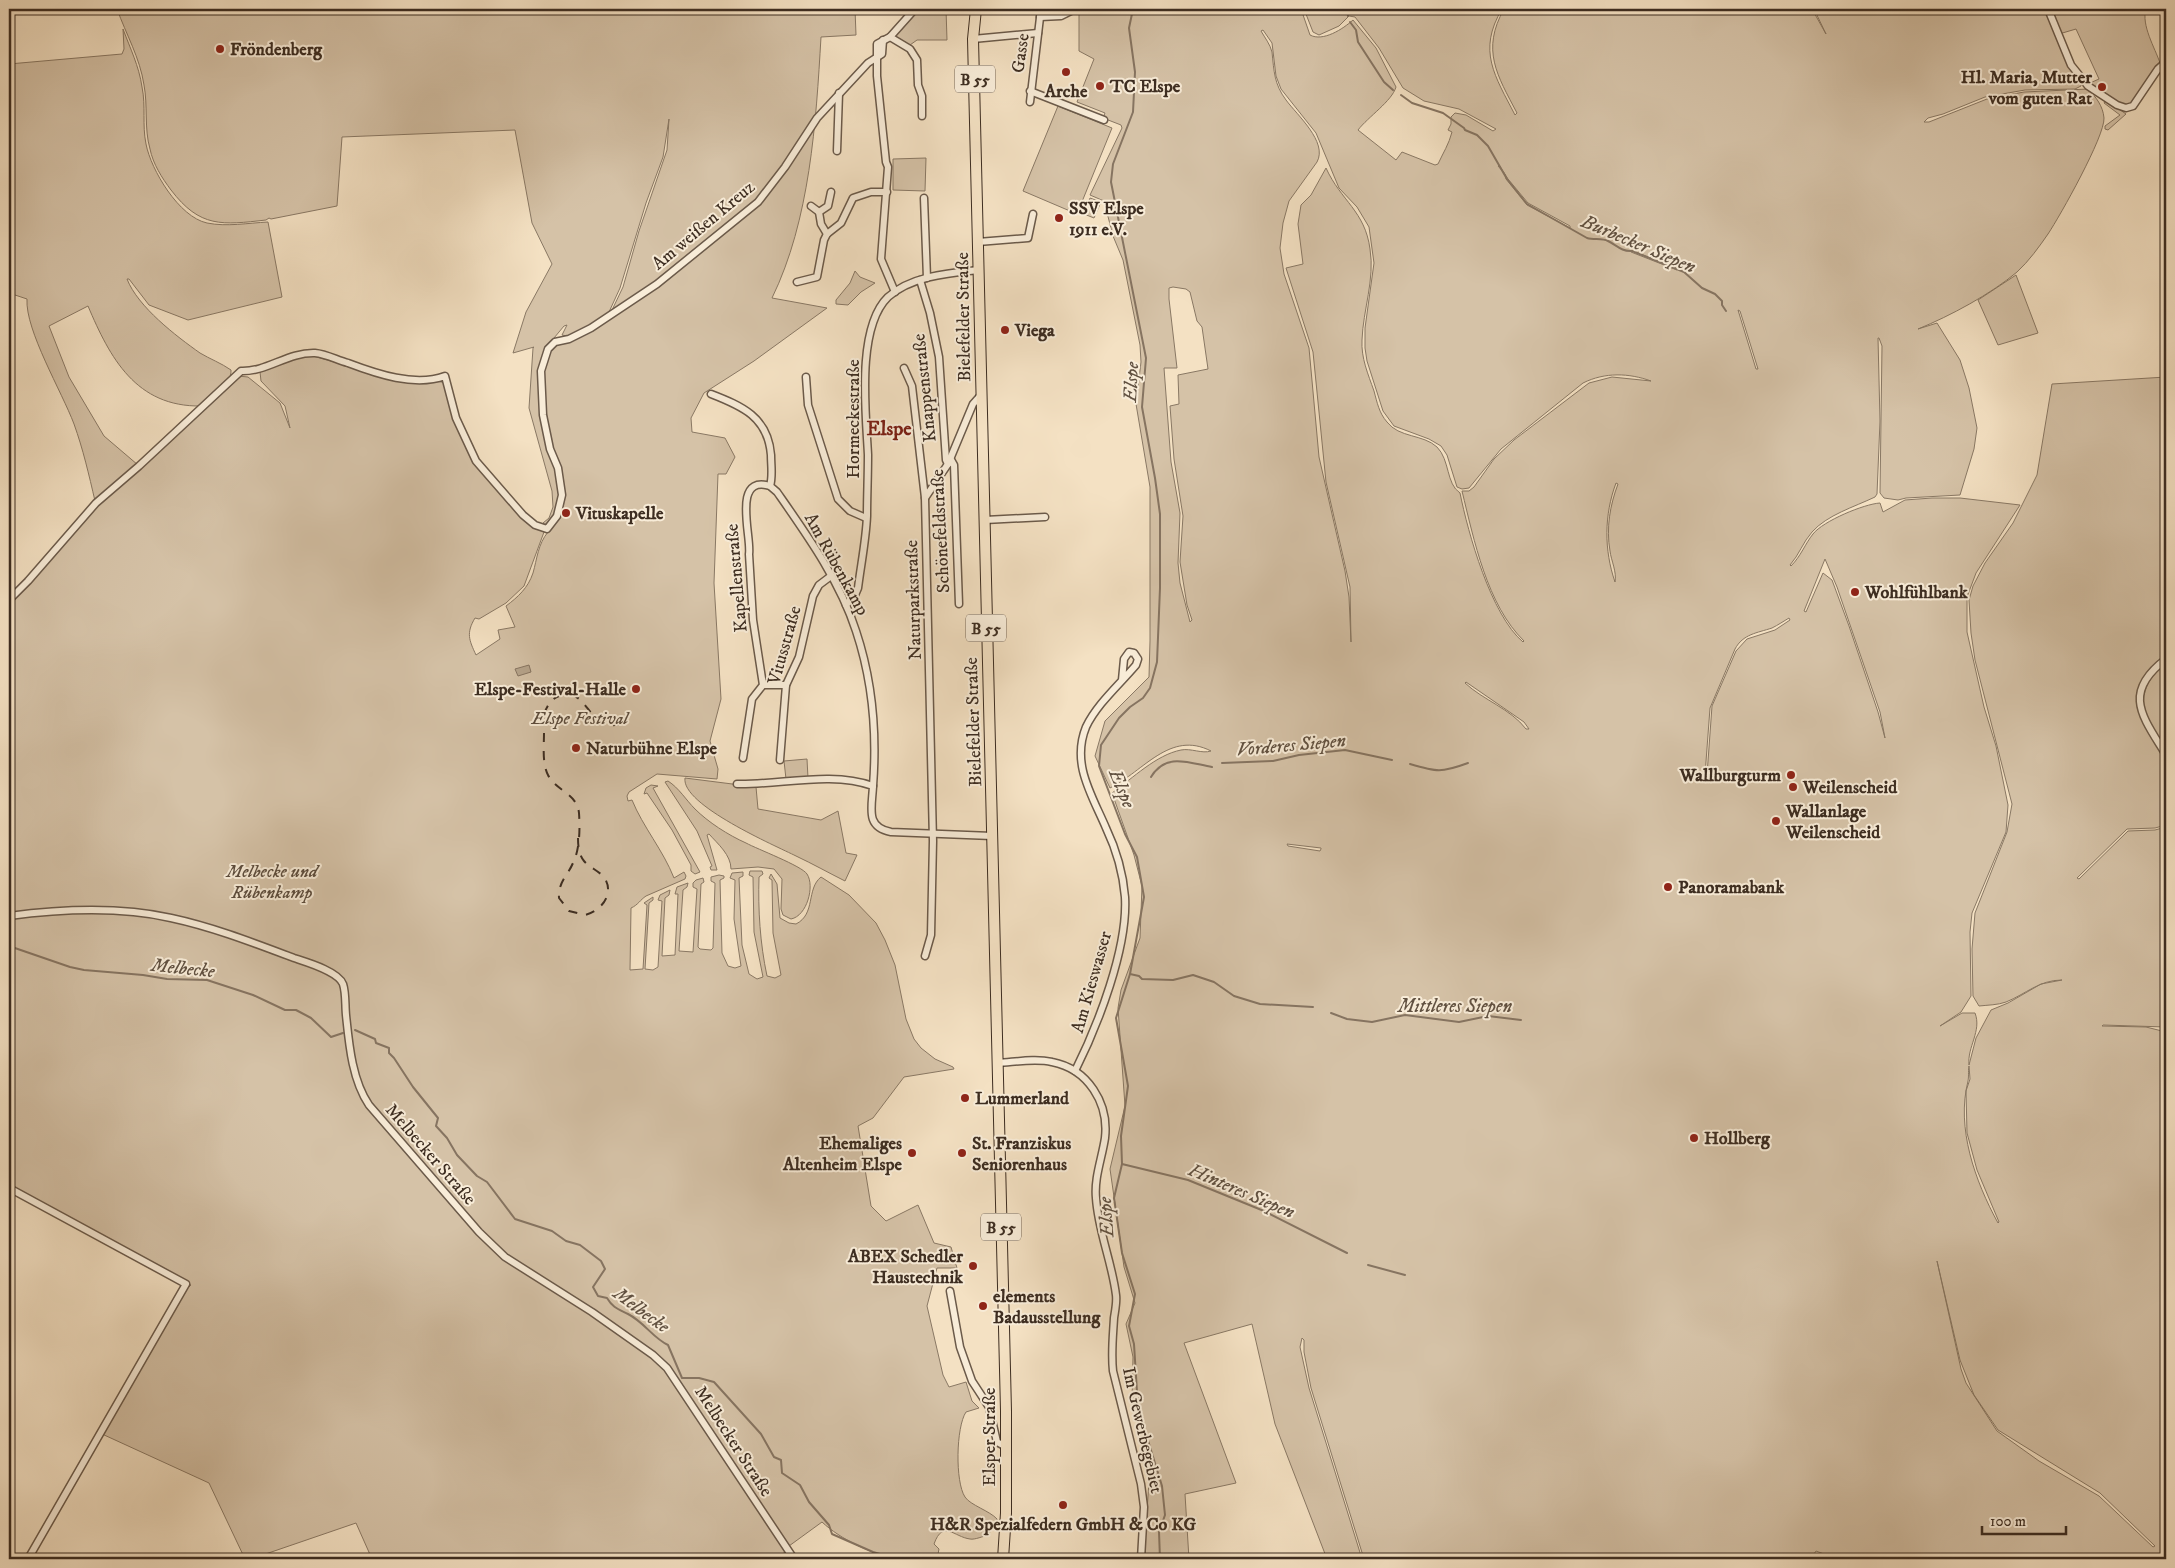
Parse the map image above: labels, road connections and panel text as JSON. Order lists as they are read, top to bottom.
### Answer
{
  "streets": {
    "main road": ["B 55", "Bielefelder Straße", "Elsper Straße"],
    "street": [
      "Gasse",
      "Am weißen Kreuz",
      "Knappenstraße",
      "Hormeckestraße",
      "Schönefeldstraße",
      "Am Rübenkamp",
      "Kapellenstraße",
      "Naturparkstraße",
      "Vitusstraße",
      "Am Kieswasser",
      "Melbecker Straße",
      "Im Gewerbegebiet"
    ]
  },
  "crossings": [
    ["Bielefelder Straße", "Hormeckestraße"],
    ["Bielefelder Straße", "Im Gewerbegebiet"],
    ["Bielefelder Straße", "Elsper Straße"],
    ["Knappenstraße", "Hormeckestraße"],
    ["Knappenstraße", "Schönefeldstraße"],
    ["Hormeckestraße", "Am Rübenkamp"],
    ["Am Rübenkamp", "Kapellenstraße"],
    ["Am Rübenkamp", "Naturparkstraße"],
    ["Am Rübenkamp", "Vitusstraße"],
    ["Am Kieswasser", "Im Gewerbegebiet"]
  ],
  "districts": ["Elspe"],
  "water": [
    "Burbecker Siepen",
    "Elspe",
    "Vorderes Siepen",
    "Melbecke",
    "Mittleres Siepen",
    "Hinteres Siepen"
  ],
  "parks": ["Elspe Festival", "Melbecke und Rübenkamp"],
  "places": [
    "Fröndenberg",
    "Arche",
    "TC Elspe",
    "Hl. Maria, Mutter vom guten Rat",
    "SSV Elspe 1911 e.V.",
    "Viega",
    "Vituskapelle",
    "Wohlfühlbank",
    "Elspe-Festival-Halle",
    "Naturbühne Elspe",
    "Wallburgturm",
    "Weilenscheid",
    "Wallanlage Weilenscheid",
    "Panoramabank",
    "Lummerland",
    "Hollberg",
    "Ehemaliges Altenheim Elspe",
    "St. Franziskus Seniorenhaus",
    "ABEX Schedler Haustechnik",
    "elements Badausstellung",
    "H&R Spezialfedern GmbH & Co KG"
  ],
  "scale_bar": "100 m"
}
